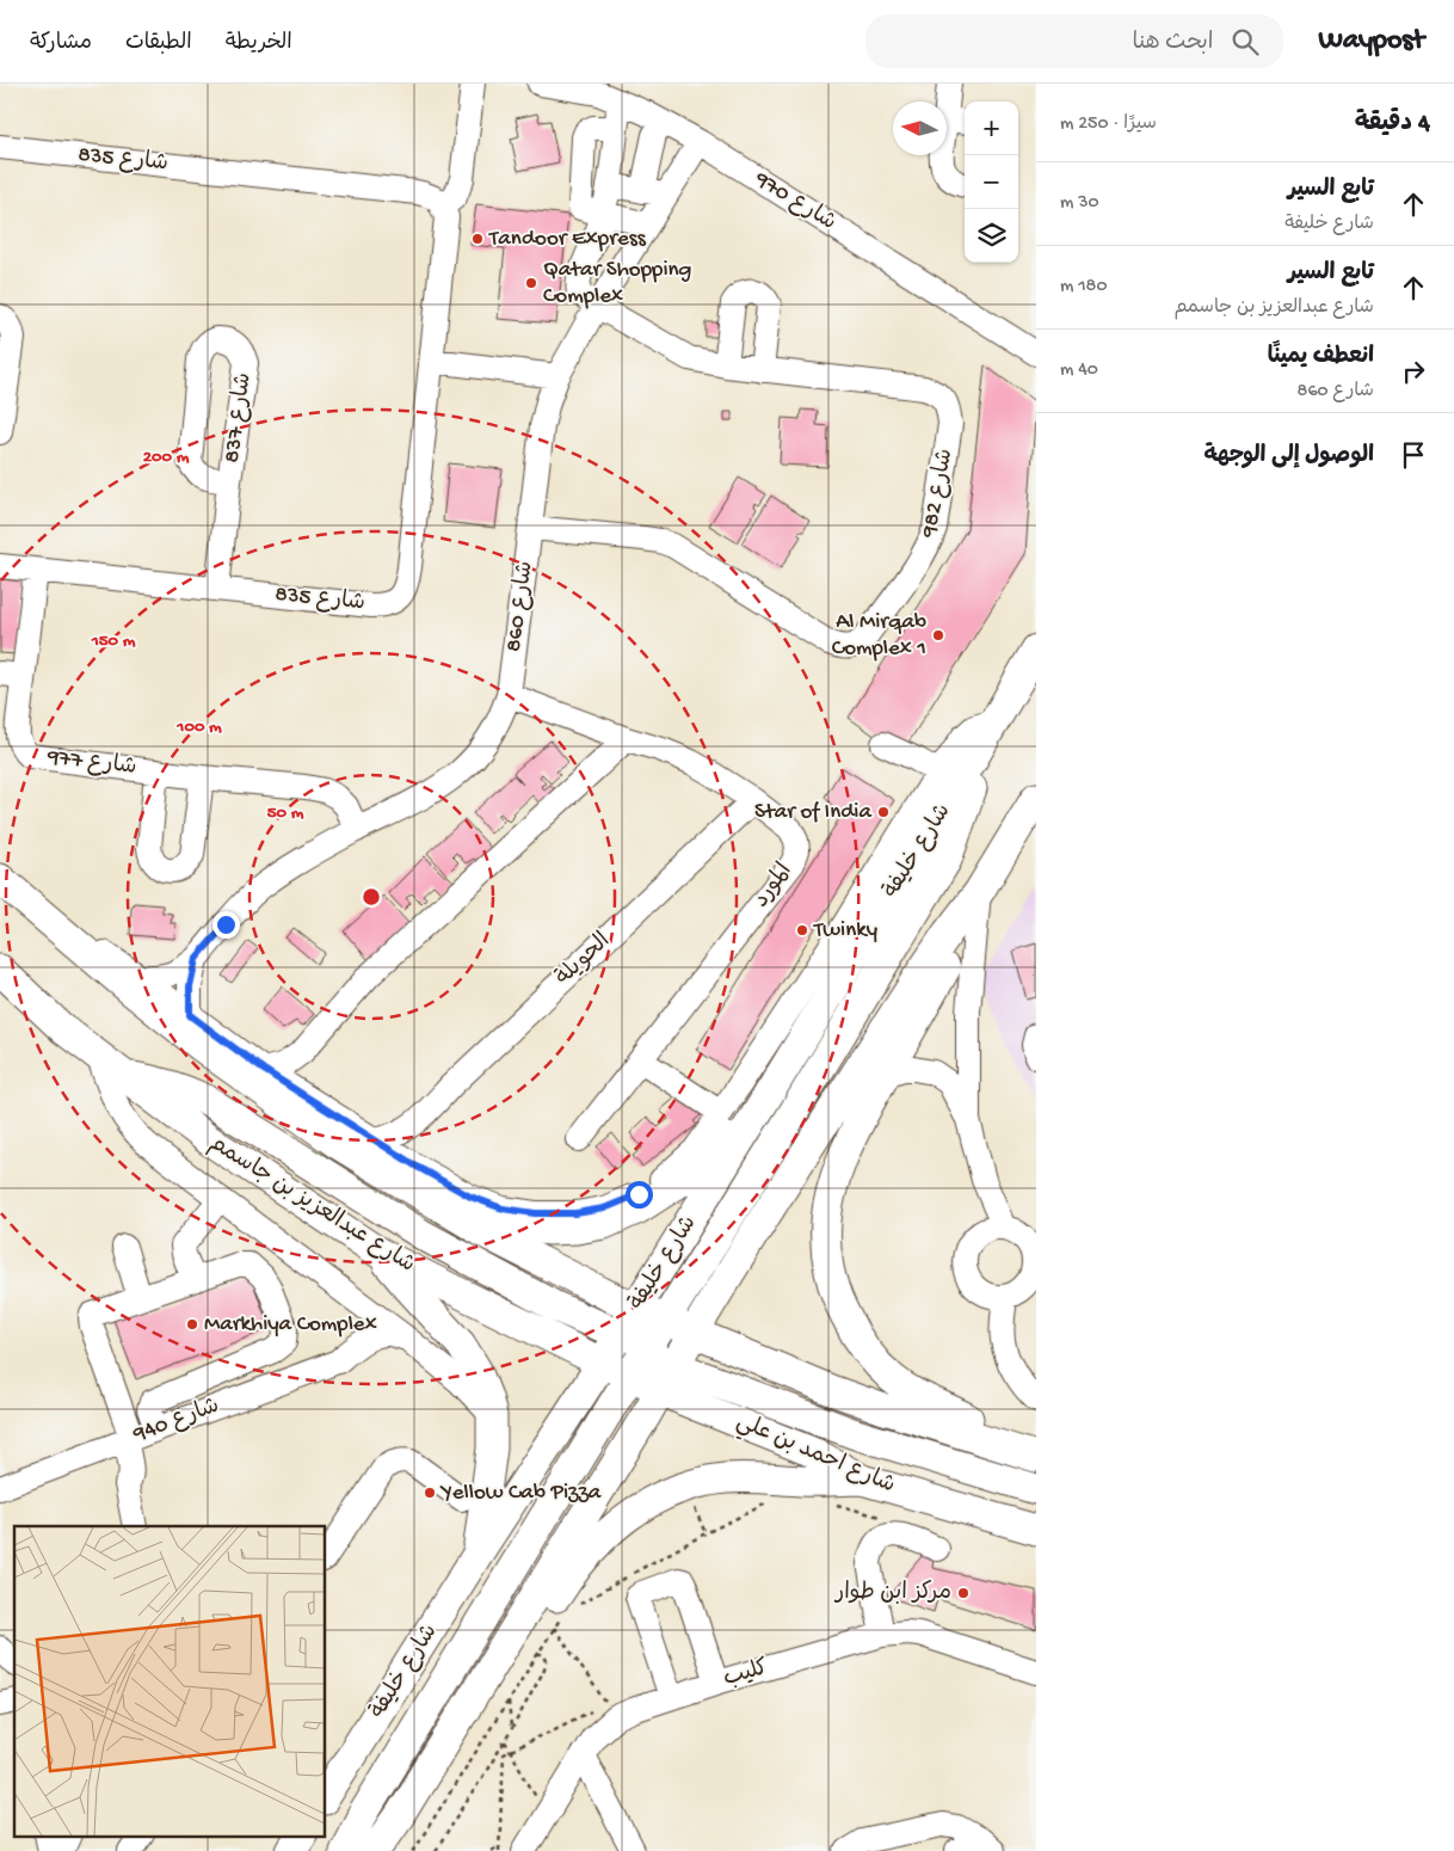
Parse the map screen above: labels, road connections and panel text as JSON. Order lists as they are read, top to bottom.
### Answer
{
  "streets": {
    "main road": ["شارع خليفة", "شارع عبدالعزيز بن جاسمم", "شارع احمد بن علي"],
    "street": [
      "شارع 835",
      "شارع 970",
      "شارع 837",
      "شارع 982",
      "شارع 860",
      "شارع 977",
      "المورد",
      "الحويلة",
      "شارع 940",
      "كليب"
    ]
  },
  "crossings": [
    ["شارع 835", "شارع 837"],
    ["شارع 835", "شارع 977"],
    ["شارع 970", "شارع 860"],
    ["شارع 982", "شارع 860"],
    ["شارع 860", "شارع 977"],
    ["شارع 860", "المورد"],
    ["شارع خليفة", "شارع عبدالعزيز بن جاسمم"],
    ["شارع خليفة", "شارع احمد بن علي"],
    ["المورد", "الحويلة"],
    ["شارع عبدالعزيز بن جاسمم", "شارع 940"]
  ],
  "places": [
    "Tandoor Express",
    "Qatar Shopping Complex",
    "Al Mirqab Complex 1",
    "Star of India",
    "Twinky",
    "Markhiya Complex",
    "Yellow Cab Pizza",
    "مركز ابن طوار"
  ],
  "north": "left",
  "page": {
    "header": "Waypost",
    "search": "ابحث هنا",
    "nav": ["الخريطة", "الطبقات", "مشاركة"],
    "heading": ["4 دقيقة", "سيرًا · 250 m"],
    "map_buttons": ["+", "−"],
    "list": [
      ["تابع السير", "شارع خليفة", "30 m"],
      ["تابع السير", "شارع عبدالعزيز بن جاسمم", "180 m"],
      ["انعطف يمينًا", "شارع 860", "40 m"],
      "الوصول إلى الوجهة"
    ]
  },
  "rings": [
    "200 m",
    "150 m",
    "100 m",
    "50 m"
  ]
}
